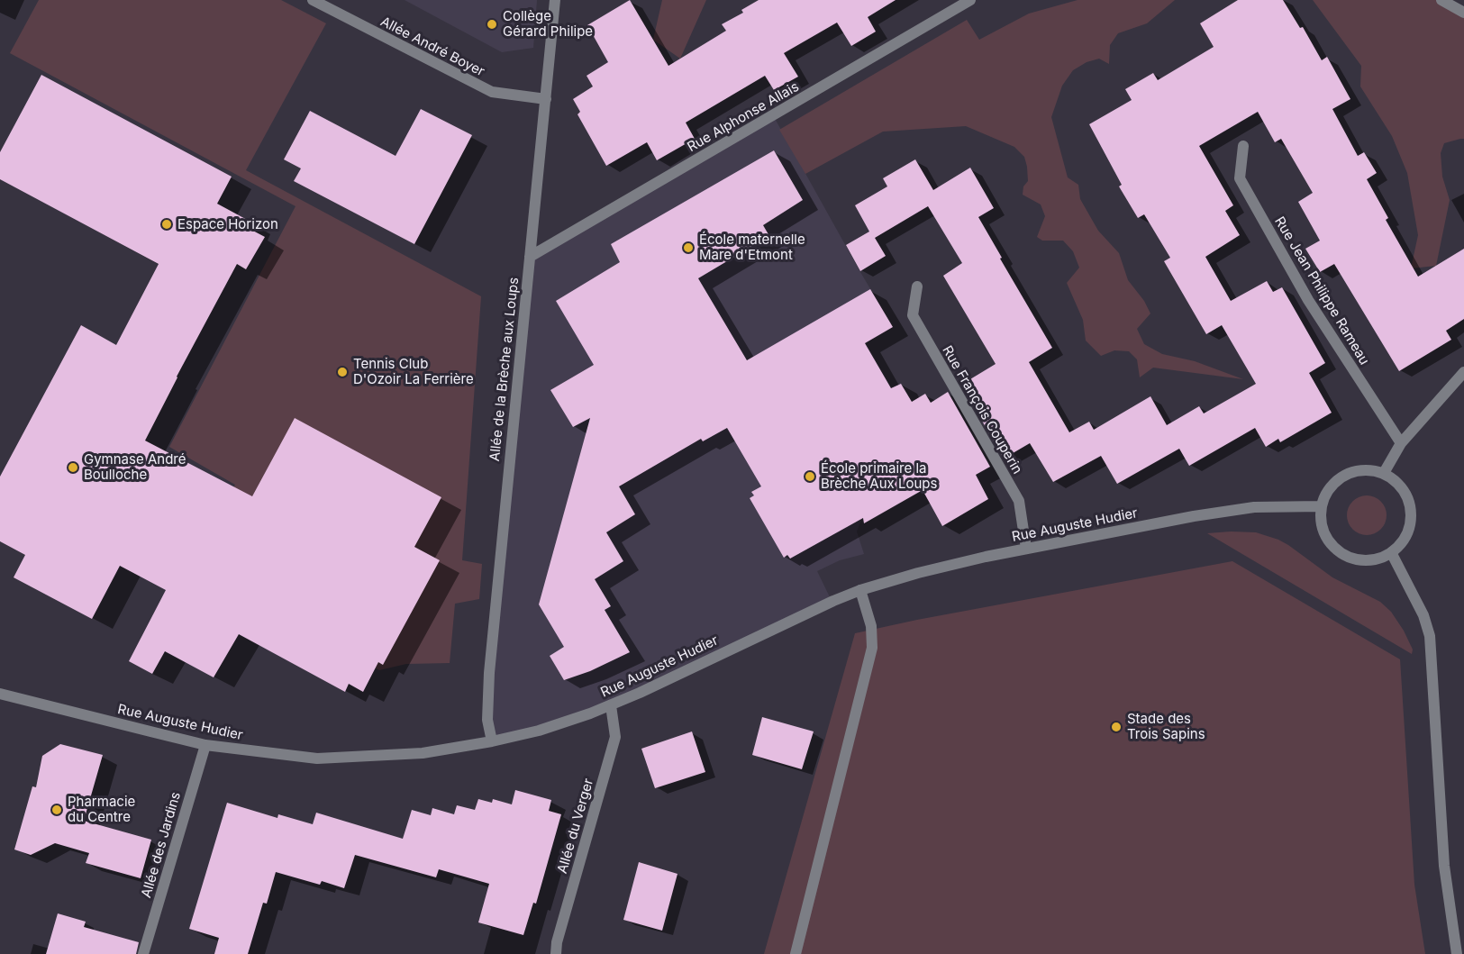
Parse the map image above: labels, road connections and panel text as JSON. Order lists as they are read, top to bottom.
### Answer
{
  "streets": {
    "street": [
      "Allée André Boyer",
      "Rue Alphonse Allais",
      "Rue Jean Philippe Rameau",
      "Allée de la Brèche aux Loups",
      "Rue François Couperin",
      "Rue Auguste Hudier",
      "Allée du Verger",
      "Allée des Jardins"
    ]
  },
  "crossings": [
    ["Allée André Boyer", "Allée de la Brèche aux Loups"],
    ["Rue Alphonse Allais", "Allée de la Brèche aux Loups"],
    ["Allée de la Brèche aux Loups", "Rue Auguste Hudier"],
    ["Rue François Couperin", "Rue Auguste Hudier"],
    ["Rue Auguste Hudier", "Allée du Verger"],
    ["Rue Auguste Hudier", "Allée des Jardins"]
  ],
  "places": [
    "Collège Gérard Philipe",
    "Espace Horizon",
    "École maternelle Mare d'Etmont",
    "Tennis Club D'Ozoir La Ferrière",
    "Gymnase André Boulloche",
    "École primaire la Brèche Aux Loups",
    "Stade des Trois Sapins",
    "Pharmacie du Centre"
  ]
}
